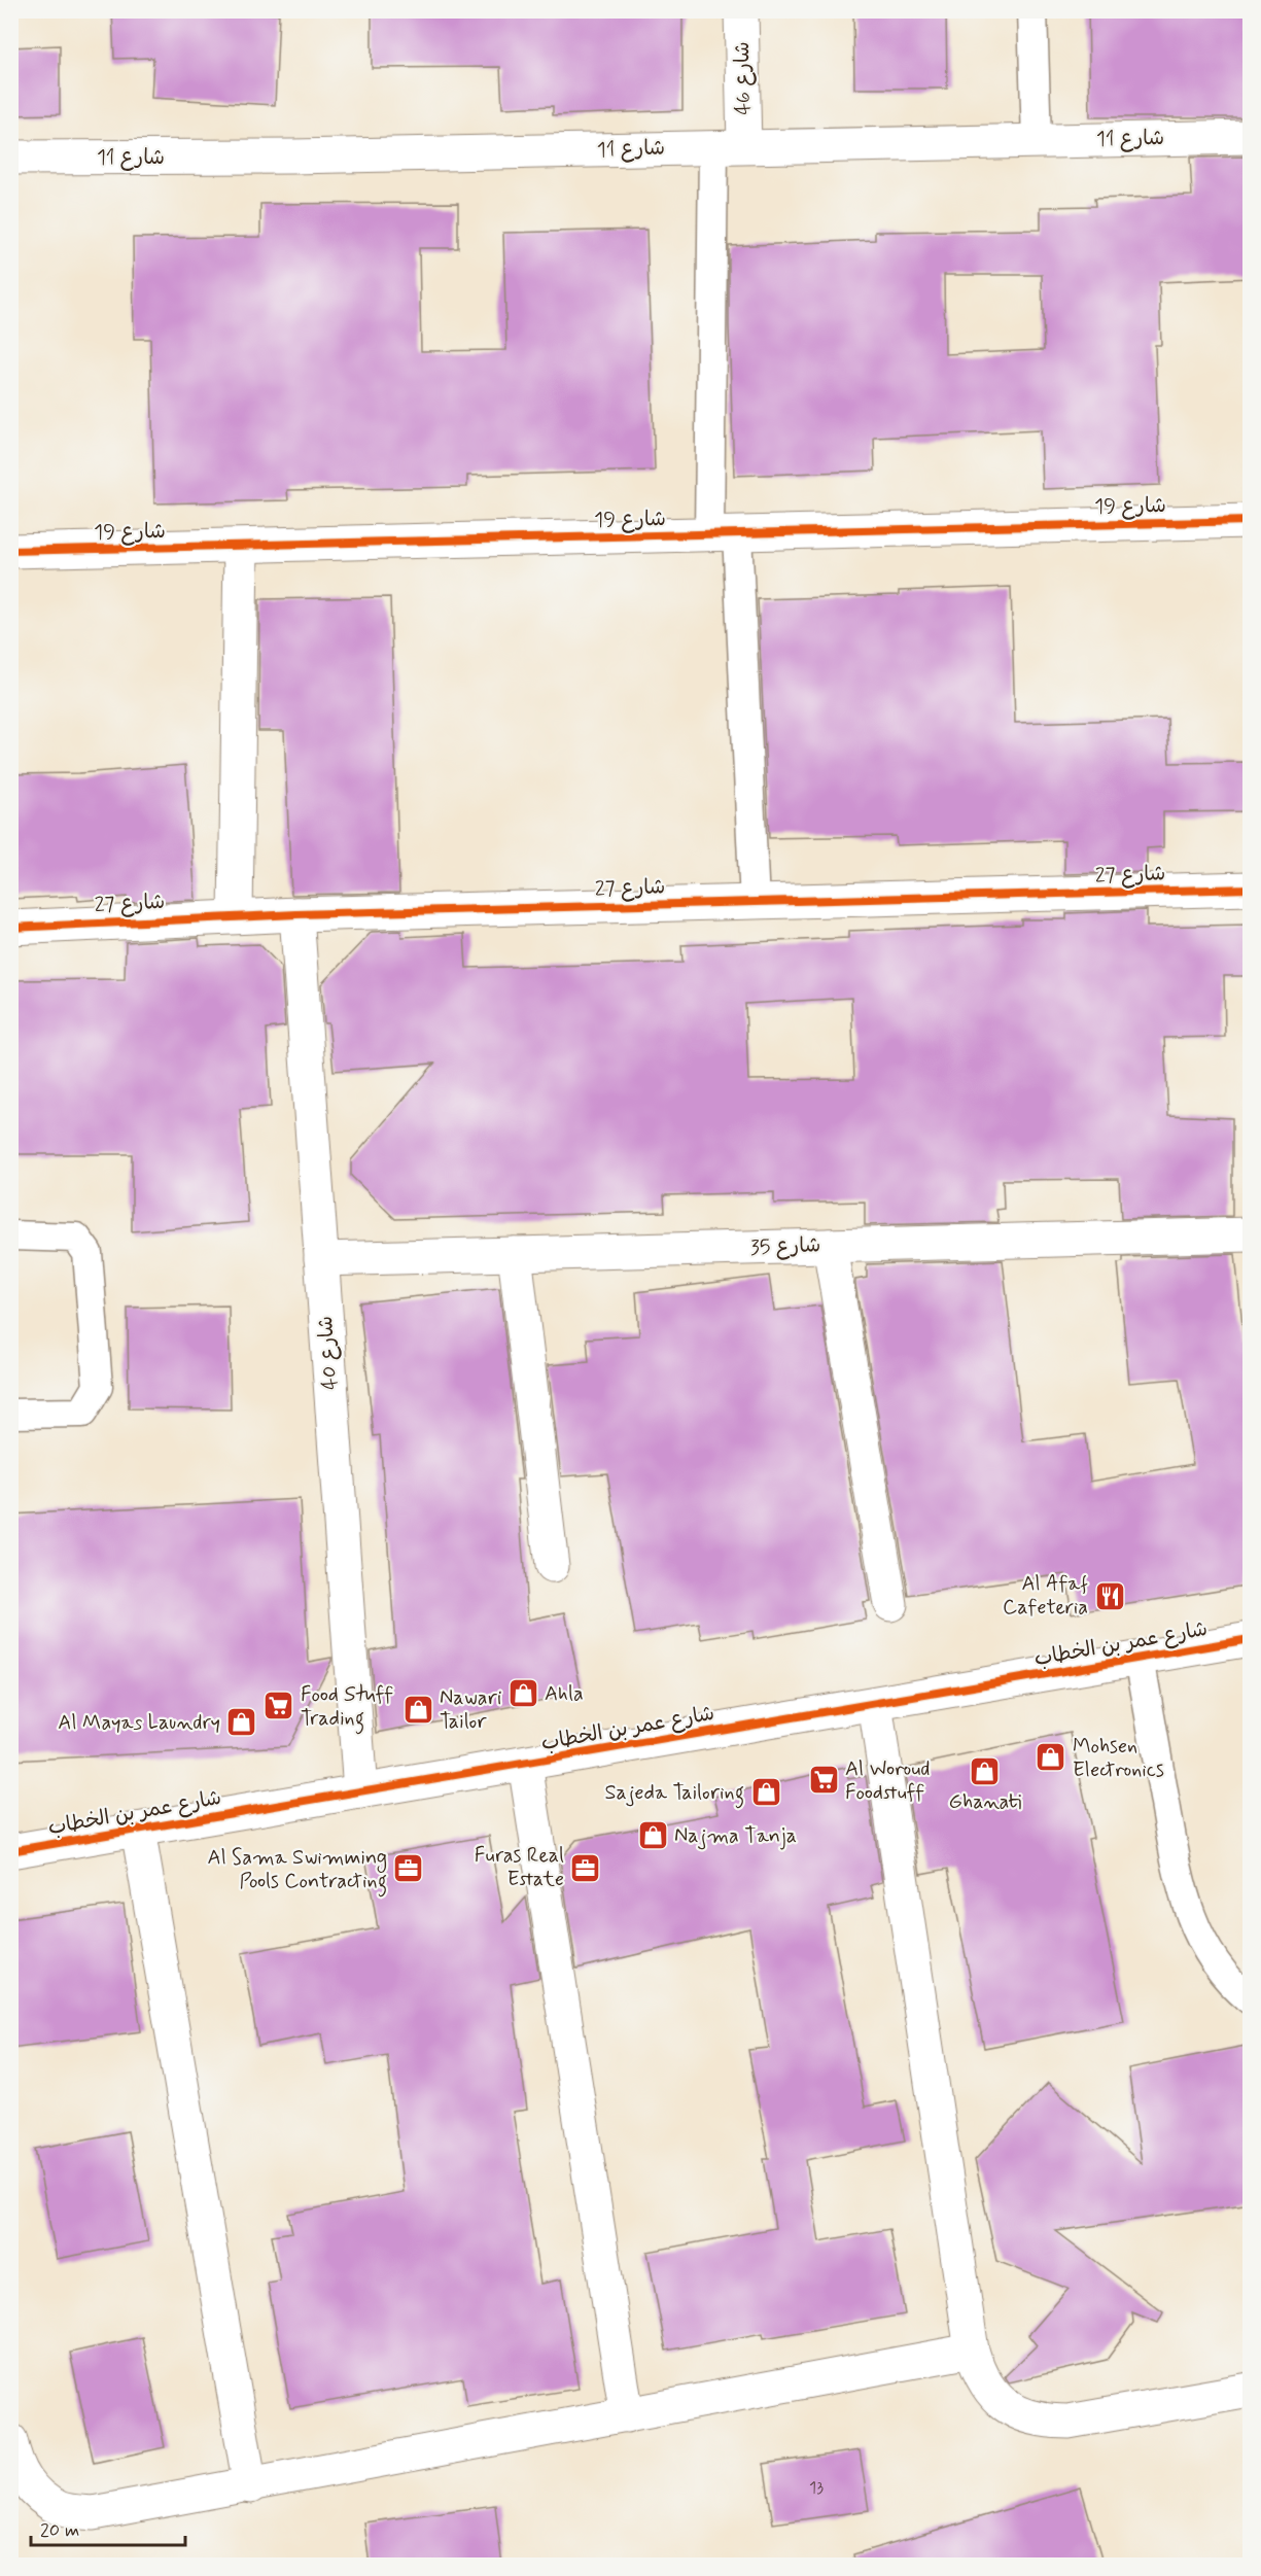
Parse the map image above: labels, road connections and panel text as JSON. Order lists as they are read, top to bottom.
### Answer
{
  "streets": {
    "street": [
      "شارع 46",
      "شارع 11",
      "شارع 19",
      "شارع 27",
      "شارع 35",
      "شارع 40",
      "شارع عمر بن الخطاب"
    ]
  },
  "crossings": [
    ["شارع 46", "شارع 11"],
    ["شارع 27", "شارع 40"],
    ["شارع 35", "شارع 40"],
    ["شارع 40", "شارع عمر بن الخطاب"]
  ],
  "places": {
    "restaurant": ["Al Afaf Cafeteria"],
    "shop": [
      "Ahla",
      "Nawari Tailor",
      "Al Mayas Laundry",
      "Mohsen Electronics",
      "Ghanati",
      "Sajeda Tailoring",
      "Najma Tanja"
    ],
    "supermarket": ["Food Stuff Trading", "Al Woroud Foodstuff"],
    "office": ["Furas Real Estate", "Al Sama Swimming Pools Contracting"]
  },
  "house_numbers": ["13"],
  "scale_bar": "20 m"
}
